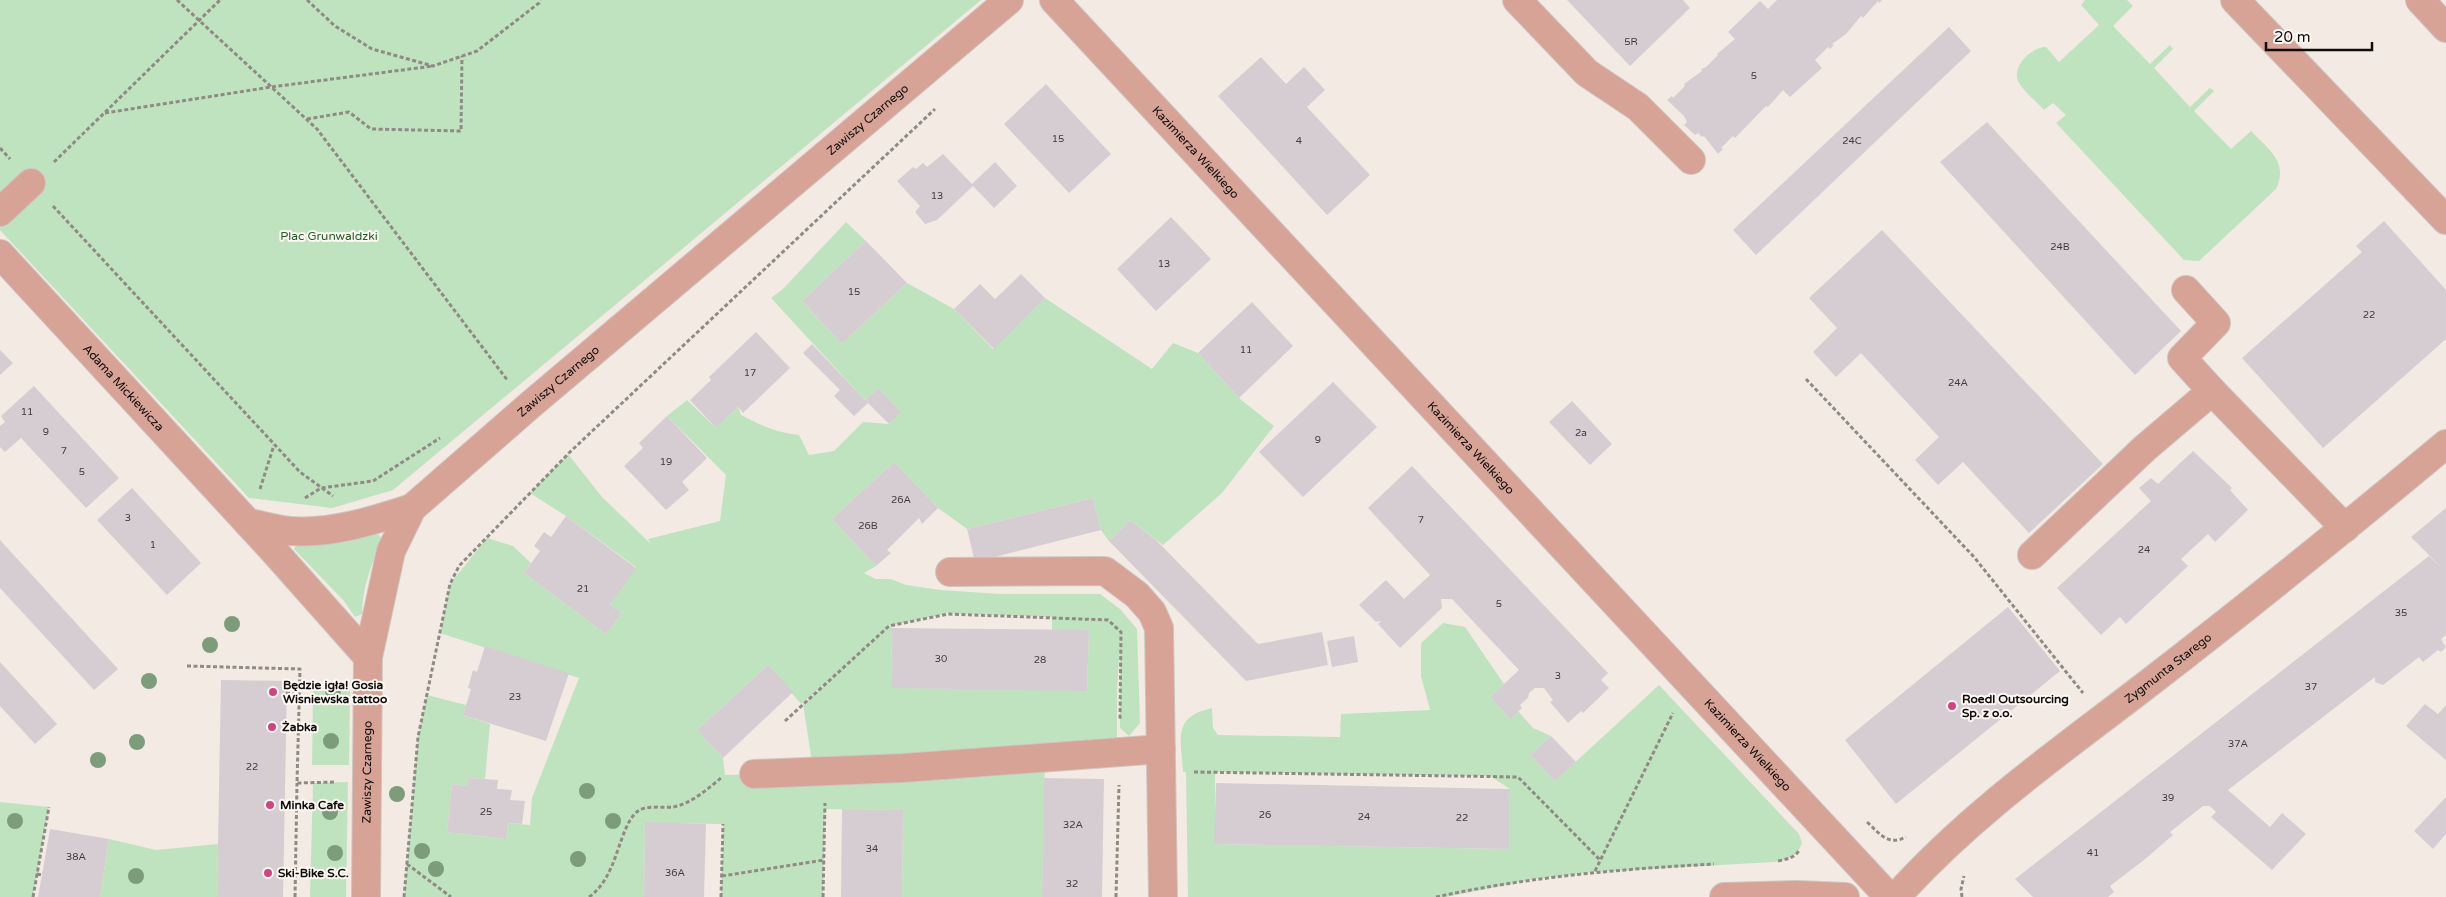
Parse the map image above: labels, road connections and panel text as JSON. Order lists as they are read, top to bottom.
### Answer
{
  "streets": {
    "street": [
      "Zawiszy Czarnego",
      "Kazimierza Wielkiego",
      "Adama Mickiewicza",
      "Zygmunta Starego"
    ]
  },
  "crossings": [
    ["Zawiszy Czarnego", "Adama Mickiewicza"]
  ],
  "parks": ["Plac Grunwaldzki"],
  "places": [
    "Będzie igła! Gosia Wisniewska tattoo",
    "Roedl Outsourcing Sp. z o.o.",
    "Żabka",
    "Minka Cafe",
    "Ski-Bike S.C."
  ],
  "house_numbers": [
    "5R",
    "5",
    "15",
    "4",
    "24C",
    "13",
    "24B",
    "13",
    "15",
    "22",
    "11",
    "17",
    "24A",
    "11",
    "9",
    "2a",
    "9",
    "7",
    "19",
    "5",
    "26A",
    "3",
    "7",
    "26B",
    "1",
    "24",
    "21",
    "5",
    "35",
    "30",
    "28",
    "3",
    "37",
    "23",
    "37A",
    "22",
    "39",
    "25",
    "26",
    "24",
    "22",
    "32A",
    "34",
    "41",
    "38A",
    "36A",
    "32"
  ],
  "scale_bar": "20 m"
}
